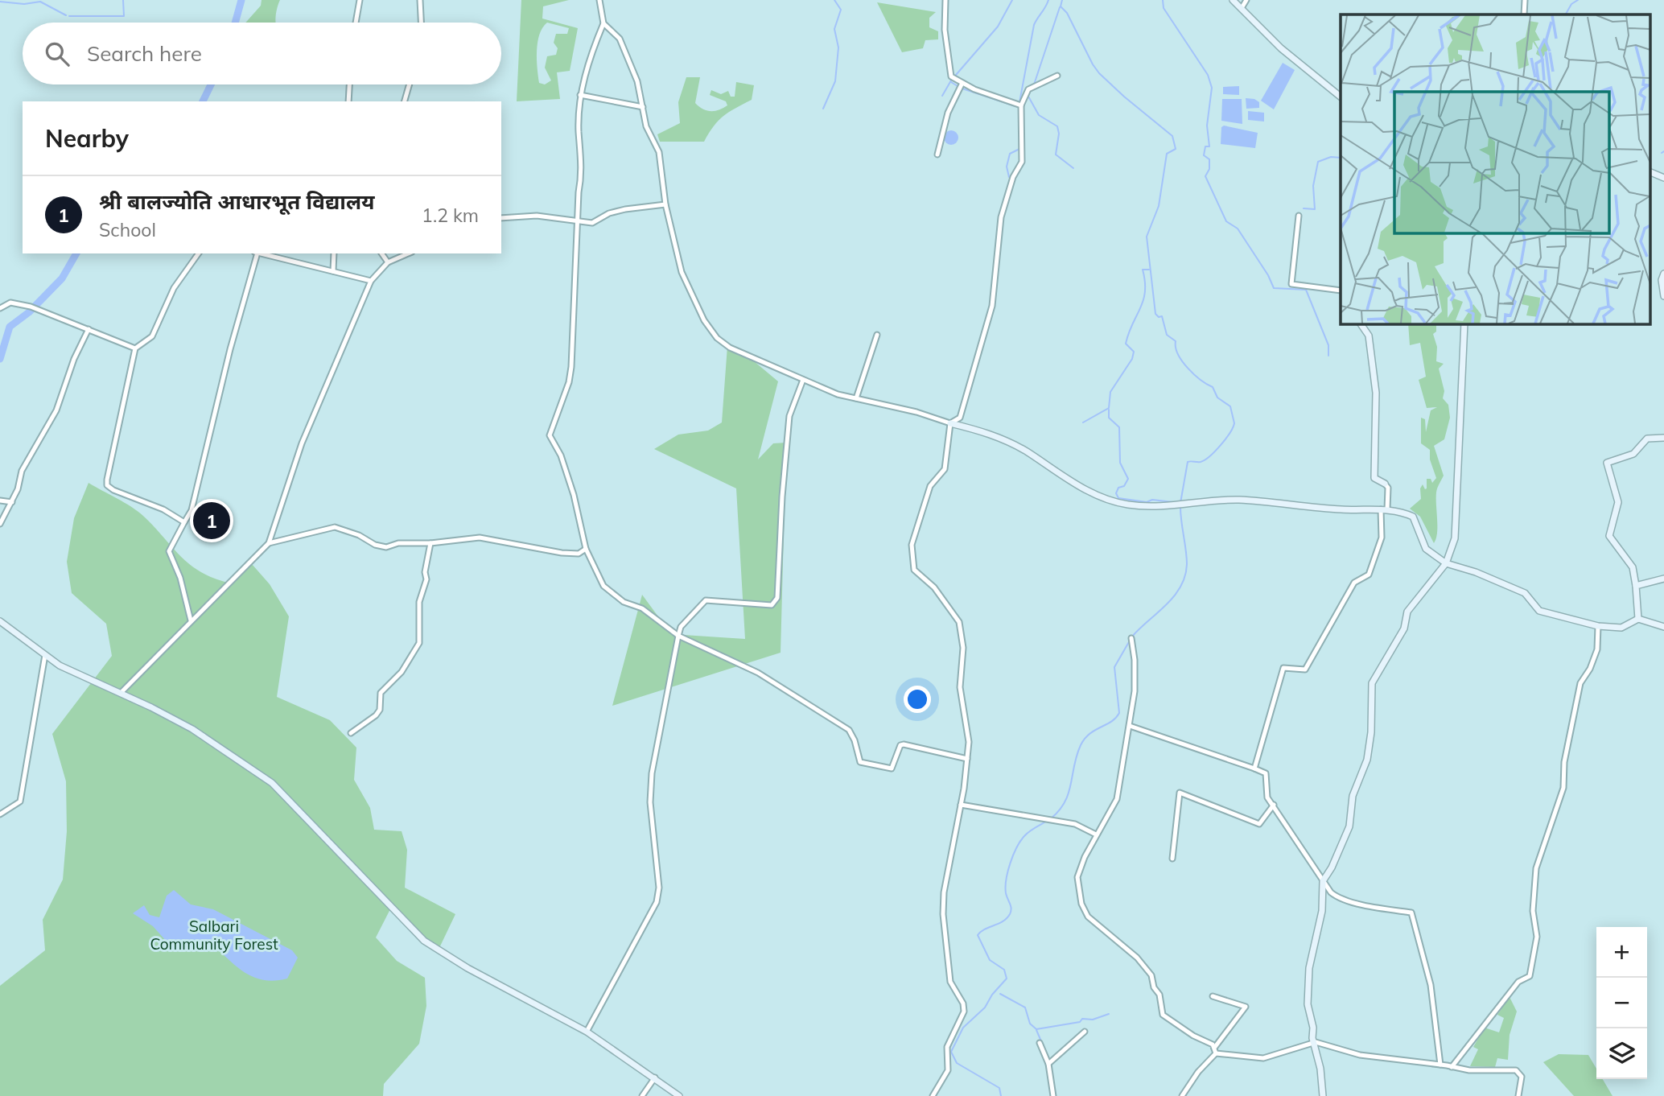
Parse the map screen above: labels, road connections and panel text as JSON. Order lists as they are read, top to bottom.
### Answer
{
  "parks": ["Salbari Community Forest"],
  "page": {
    "search": "Search here",
    "heading": "Nearby",
    "list": [
      {
        "mark": "1",
        "name": "श्री बालज्योति आधारभूत विद्यालय",
        "note": "School",
        "value": "1.2 km"
      }
    ],
    "pins": "1",
    "map_buttons": ["+", "−"]
  }
}
